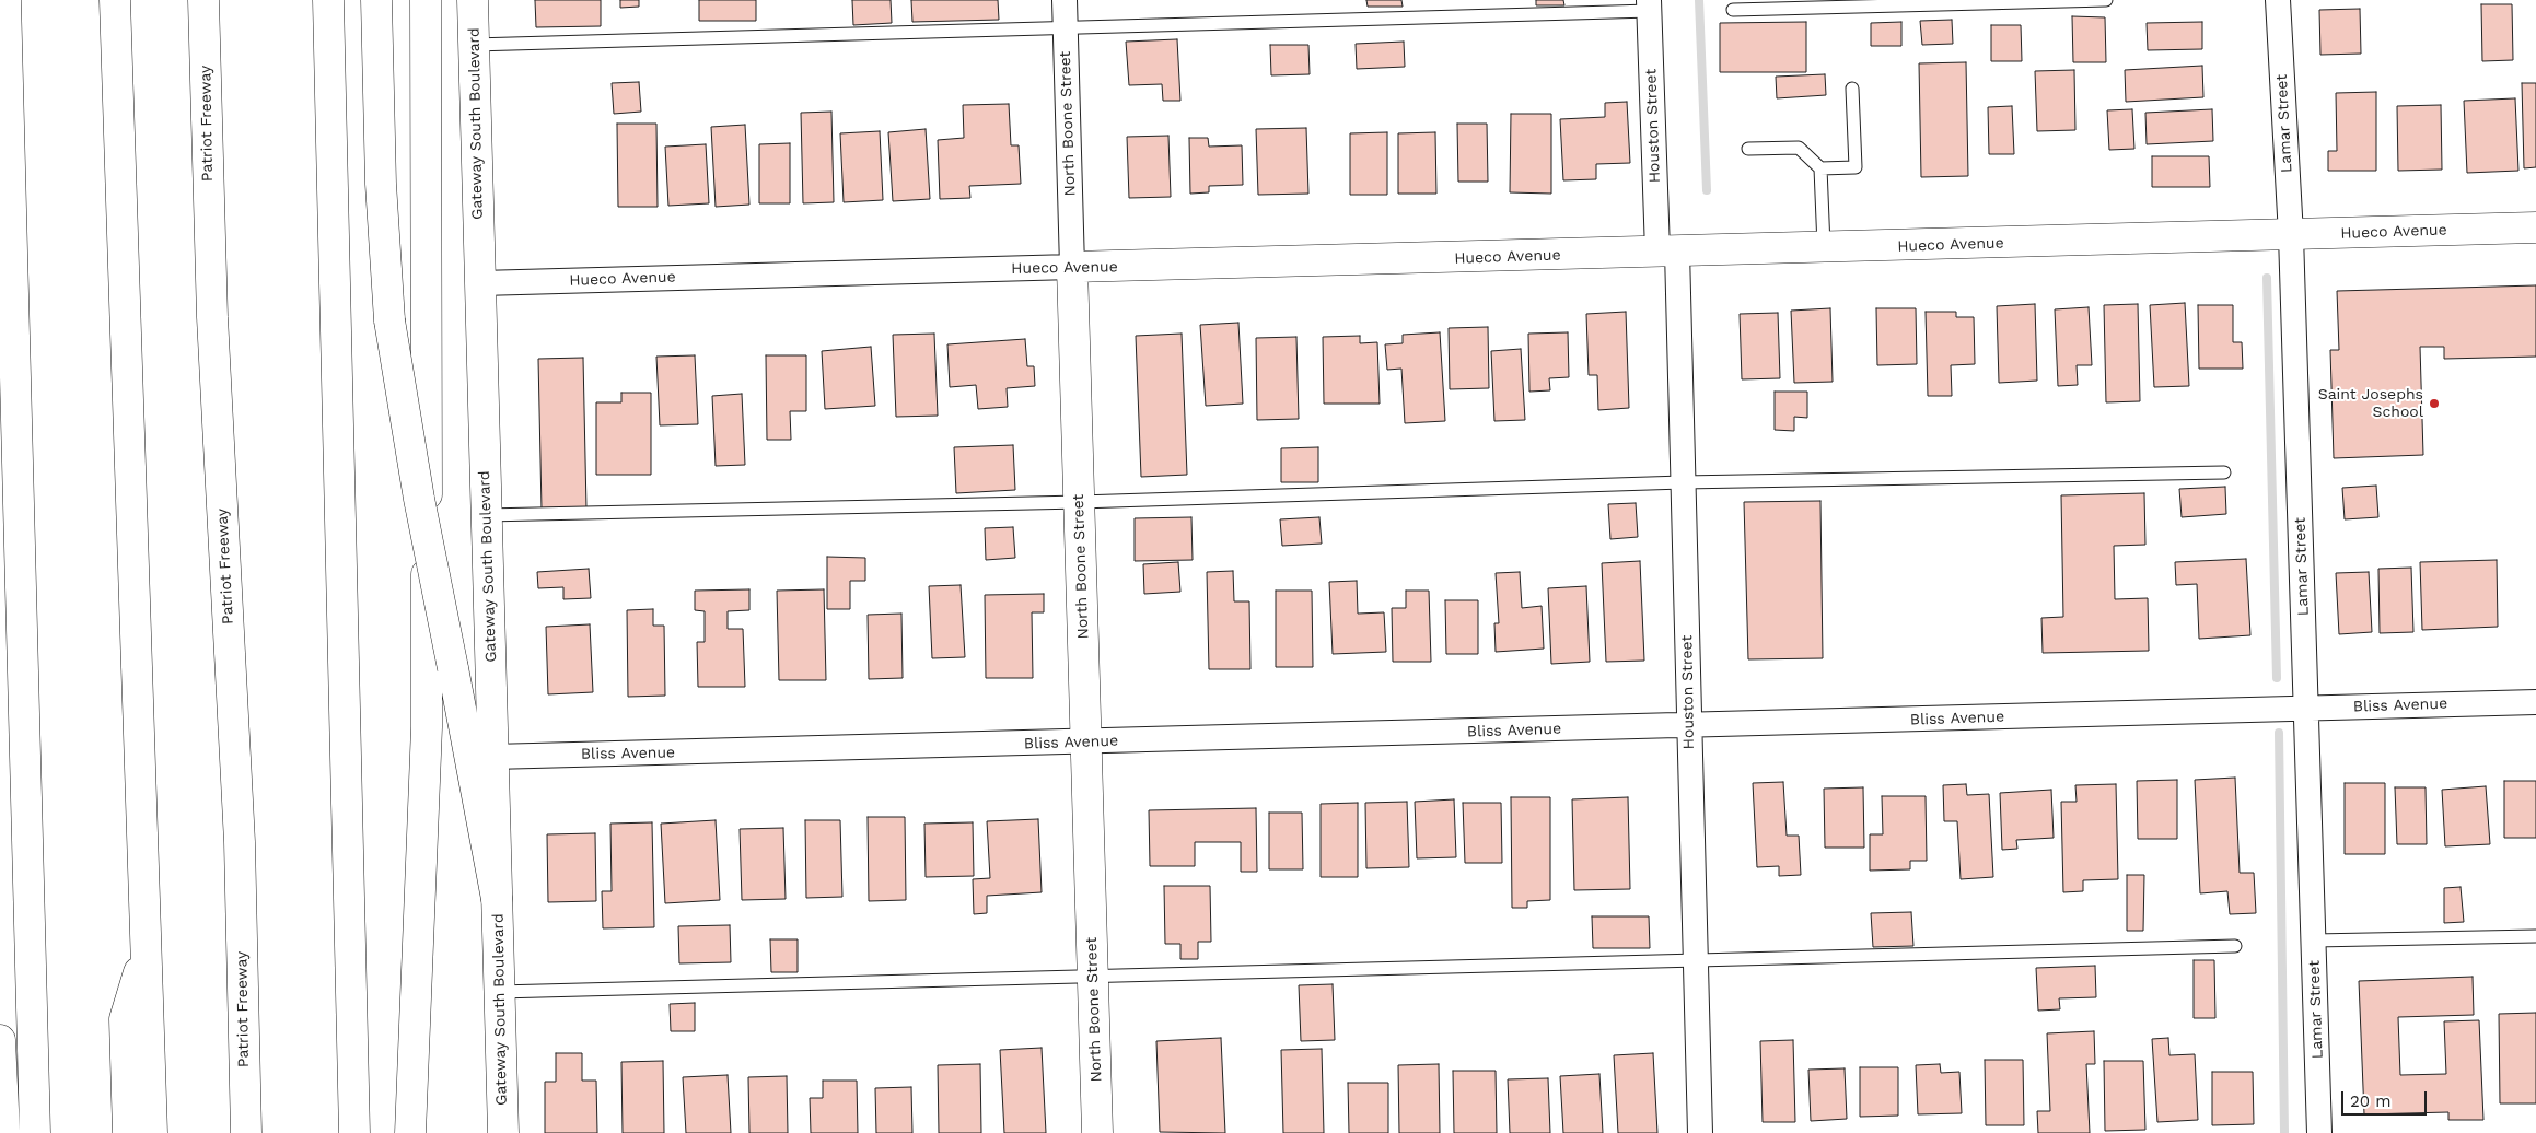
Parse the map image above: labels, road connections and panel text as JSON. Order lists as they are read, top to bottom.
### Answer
{
  "streets": {
    "main road": [
      "Patriot Freeway",
      "Gateway South Boulevard",
      "North Boone Street",
      "Hueco Avenue"
    ],
    "street": ["Lamar Street", "Houston Street", "Bliss Avenue"]
  },
  "crossings": [
    ["Gateway South Boulevard", "Hueco Avenue"],
    ["Gateway South Boulevard", "Bliss Avenue"],
    ["North Boone Street", "Hueco Avenue"],
    ["North Boone Street", "Bliss Avenue"],
    ["Lamar Street", "Hueco Avenue"],
    ["Lamar Street", "Bliss Avenue"],
    ["Houston Street", "Hueco Avenue"],
    ["Houston Street", "Bliss Avenue"]
  ],
  "places": ["Saint Josephs School"],
  "scale_bar": "20 m"
}
